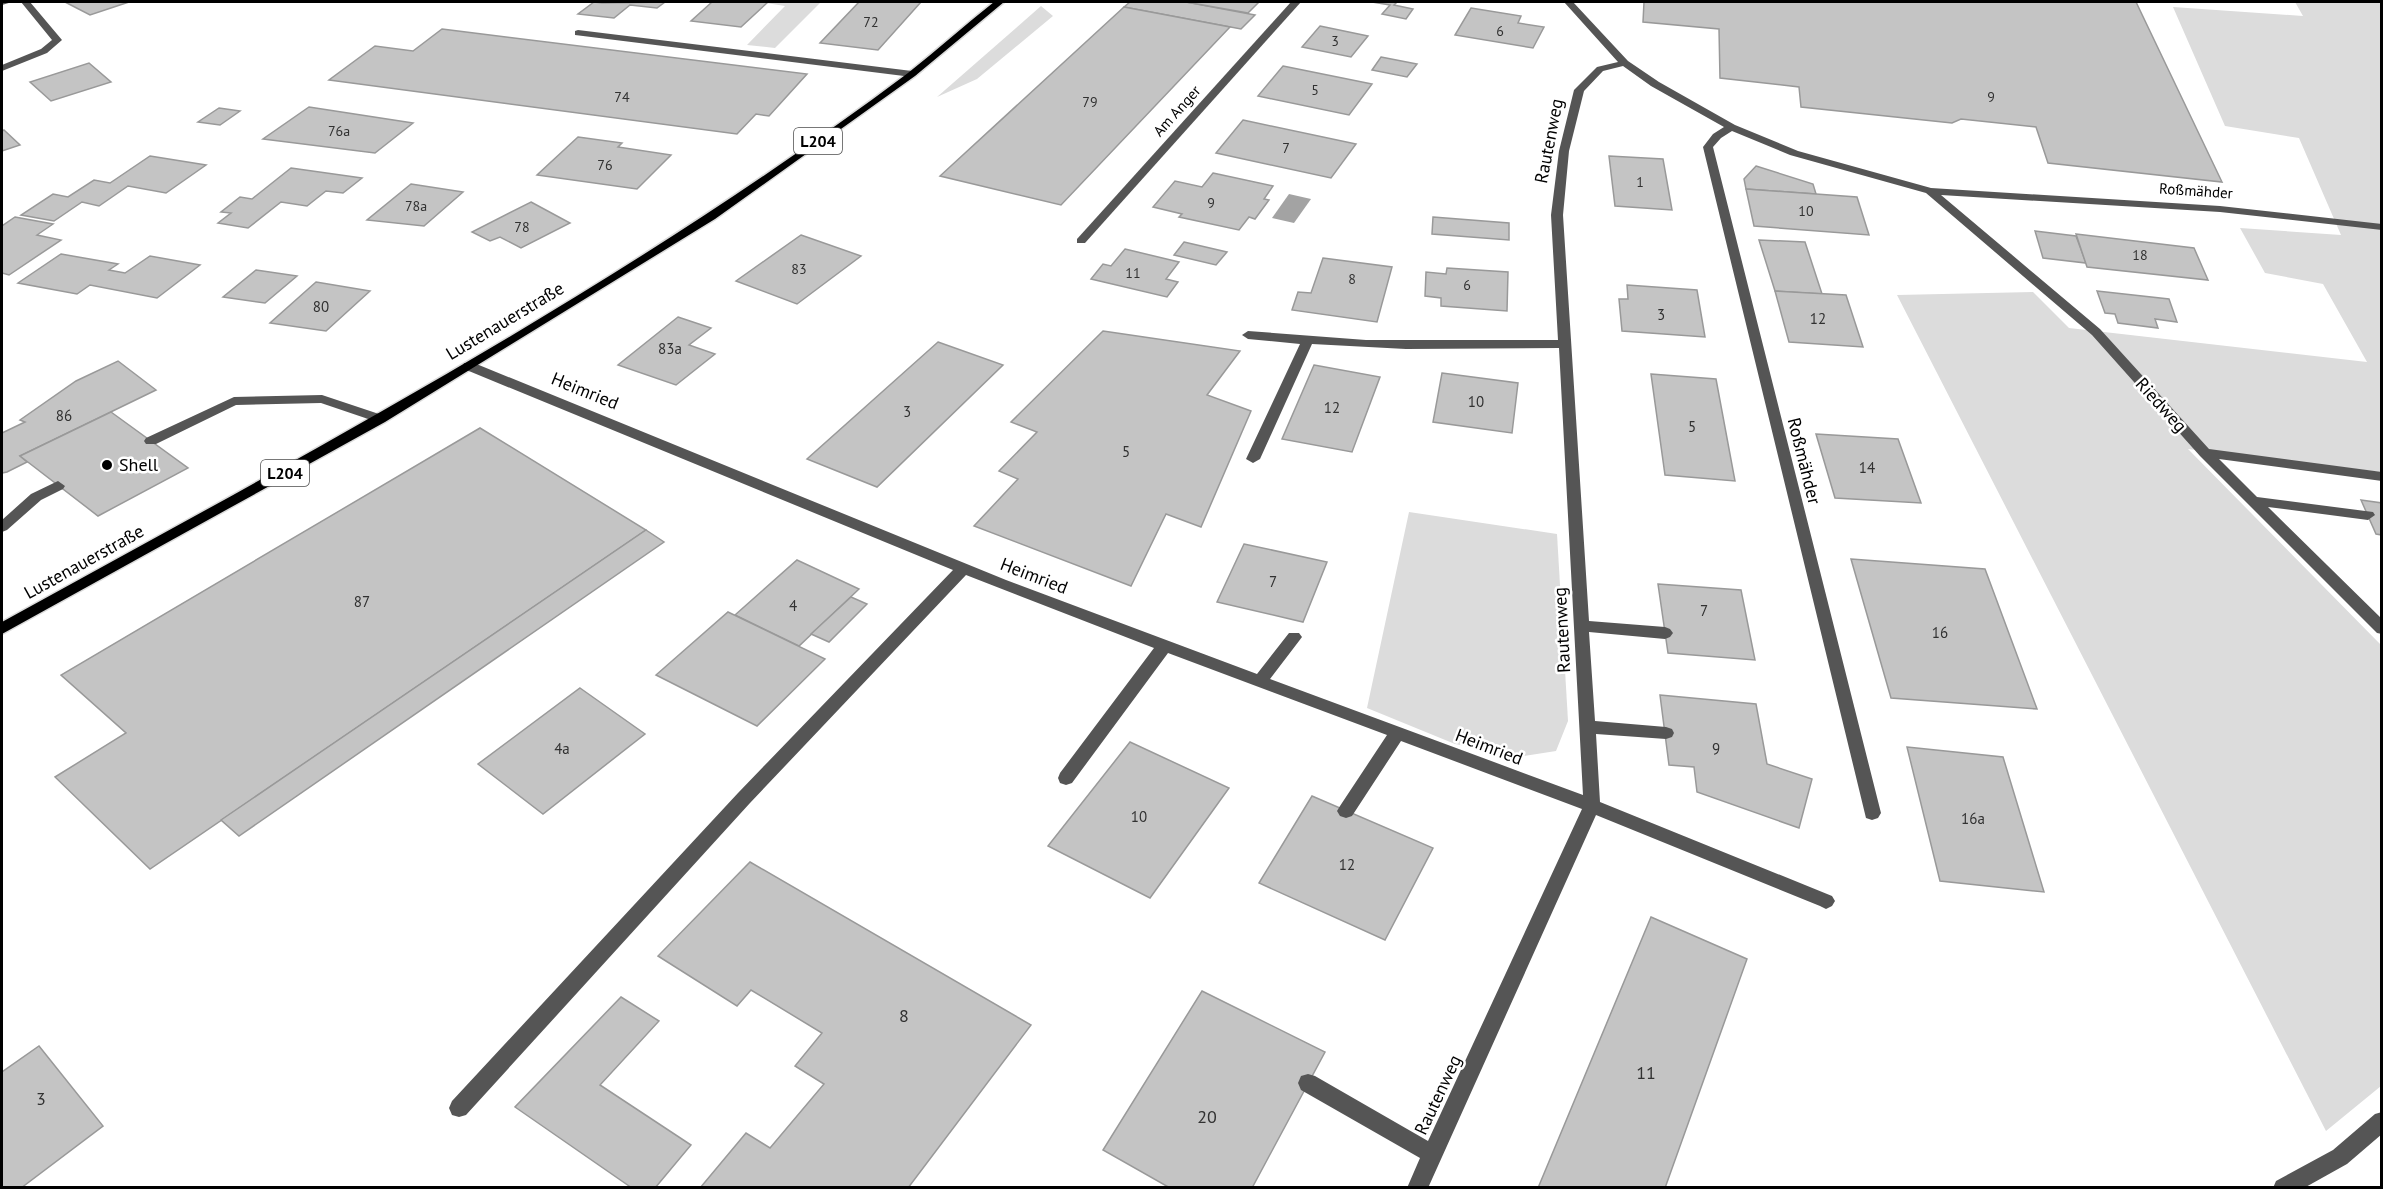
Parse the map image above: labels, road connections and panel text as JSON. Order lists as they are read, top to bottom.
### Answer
{
  "streets": {
    "main road": ["L204", "Lustenauerstraße"],
    "street": [
      "Am Anger",
      "Rautenweg",
      "Roßmähder",
      "Heimried",
      "Riedweg"
    ]
  },
  "crossings": [
    ["Rautenweg", "Roßmähder"],
    ["Rautenweg", "Heimried"],
    ["Roßmähder", "Riedweg"],
    ["Lustenauerstraße", "Heimried"]
  ],
  "places": ["Shell"],
  "house_numbers": [
    "72",
    "6",
    "3",
    "5",
    "74",
    "9",
    "79",
    "76a",
    "7",
    "76",
    "1",
    "9",
    "78a",
    "10",
    "78",
    "18",
    "83",
    "11",
    "8",
    "6",
    "80",
    "3",
    "12",
    "83a",
    "10",
    "12",
    "3",
    "86",
    "5",
    "5",
    "14",
    "7",
    "87",
    "4",
    "7",
    "16",
    "4a",
    "9",
    "10",
    "16a",
    "12",
    "8",
    "11",
    "3",
    "20"
  ]
}
